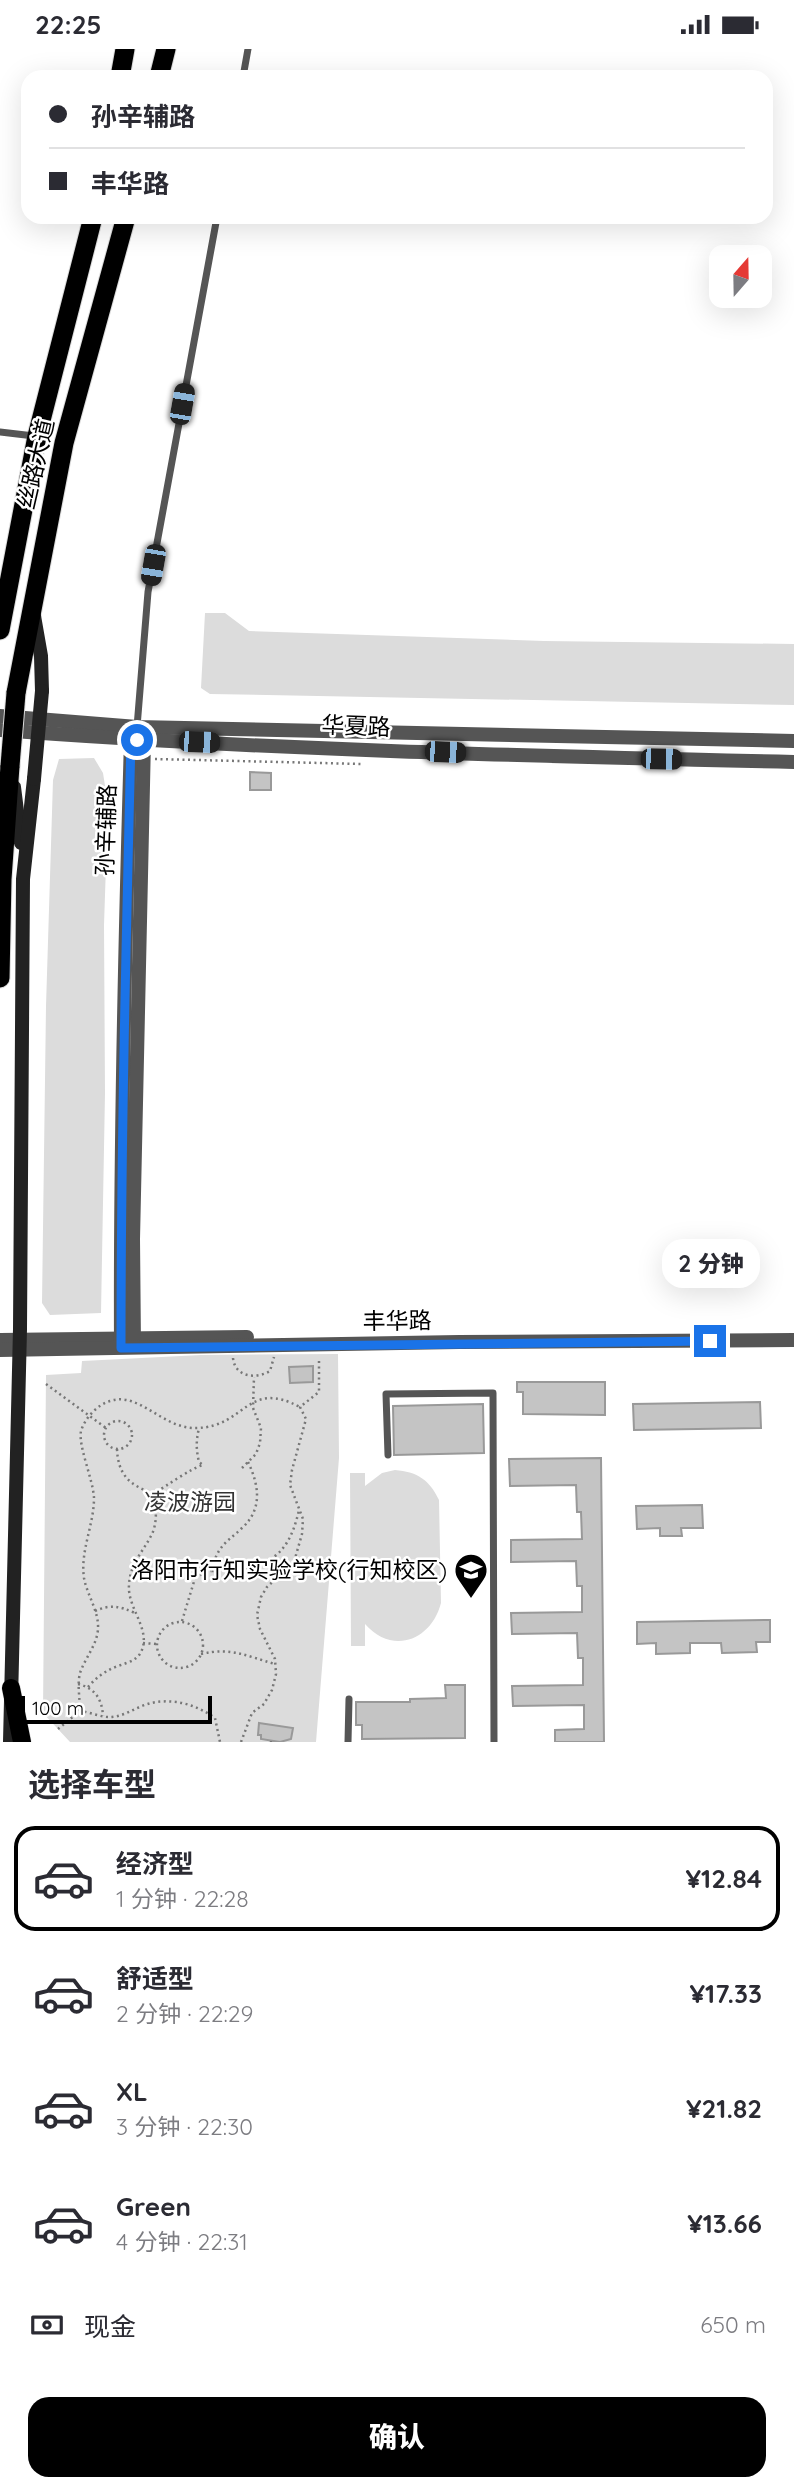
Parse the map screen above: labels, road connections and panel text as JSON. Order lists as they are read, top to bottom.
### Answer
{
  "streets": {
    "highway": ["丝路大道"],
    "street": ["华夏路", "孙辛辅路", "丰华路"]
  },
  "crossings": [
    ["华夏路", "孙辛辅路"],
    ["孙辛辅路", "丰华路"]
  ],
  "parks": ["凌波游园"],
  "places": {
    "school or university": ["洛阳市行知实验学校(行知校区)"]
  },
  "scale_bar": "100 m",
  "north": "top",
  "page": {
    "status": "22:25",
    "banner": ["孙辛辅路", "丰华路"],
    "bubble": "2 分钟",
    "scale": "100 m",
    "heading": "选择车型",
    "list": [
      {
        "name": "经济型",
        "note": "1 分钟 · 22:28",
        "value": "¥12.84"
      },
      {
        "name": "舒适型",
        "note": "2 分钟 · 22:29",
        "value": "¥17.33"
      },
      {
        "name": "XL",
        "note": "3 分钟 · 22:30",
        "value": "¥21.82"
      },
      {
        "name": "Green",
        "note": "4 分钟 · 22:31",
        "value": "¥13.66"
      }
    ],
    "pay": ["现金", "650 m"],
    "buttons": "确认"
  }
}
